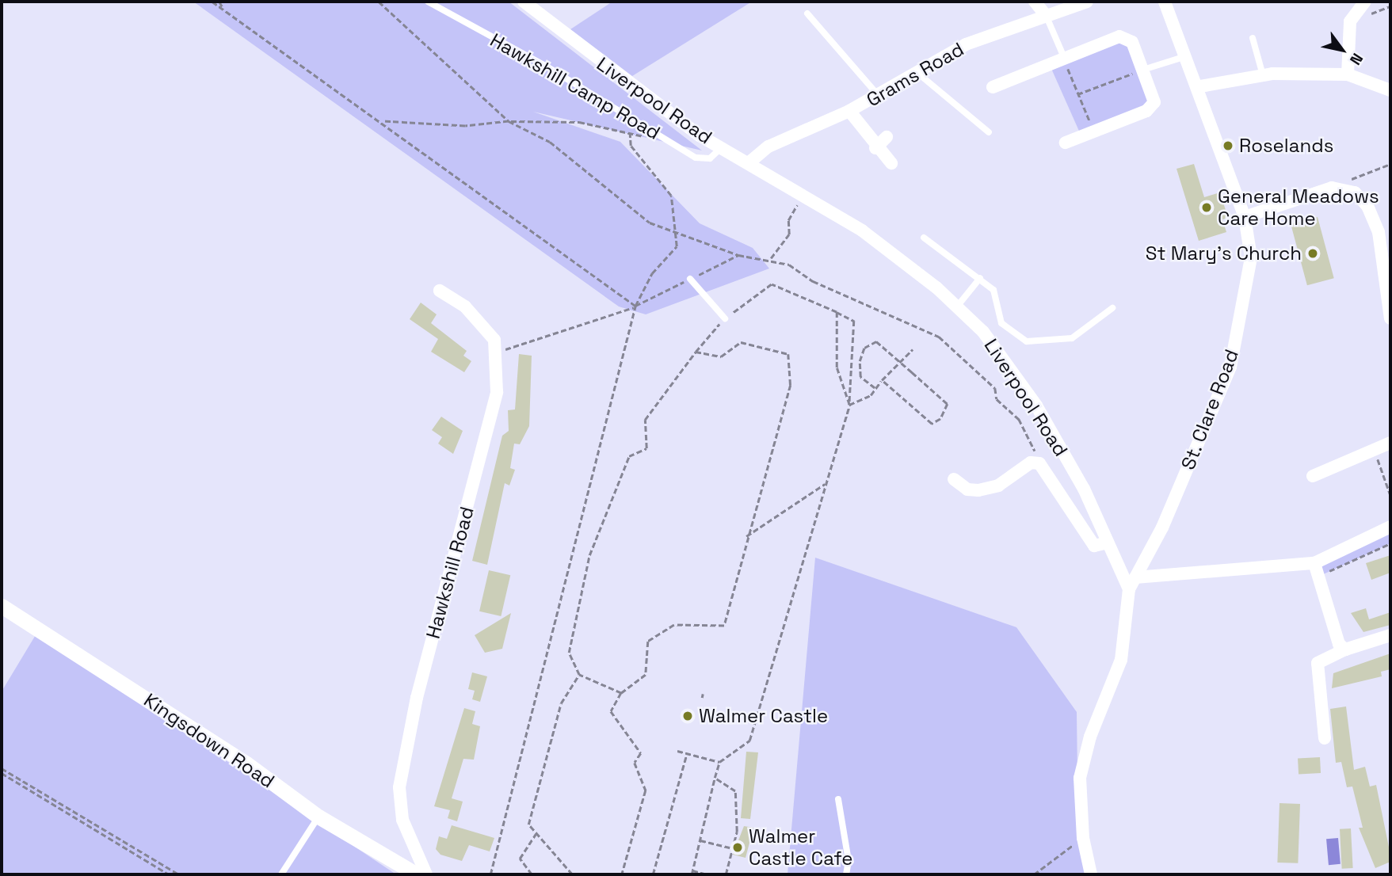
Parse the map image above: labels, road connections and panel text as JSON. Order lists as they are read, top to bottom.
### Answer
{
  "streets": {
    "street": [
      "Grams Road",
      "Liverpool Road",
      "St. Clare Road",
      "Hawkshill Road",
      "Kingsdown Road"
    ],
    "lane": ["Hawkshill Camp Road"]
  },
  "crossings": [
    ["Grams Road", "Liverpool Road"],
    ["Hawkshill Camp Road", "Liverpool Road"],
    ["Liverpool Road", "St. Clare Road"]
  ],
  "places": [
    "Roselands",
    "General Meadows Care Home",
    "St Mary's Church",
    "Walmer Castle",
    "Walmer Castle Cafe"
  ],
  "north": "bottom right"
}
